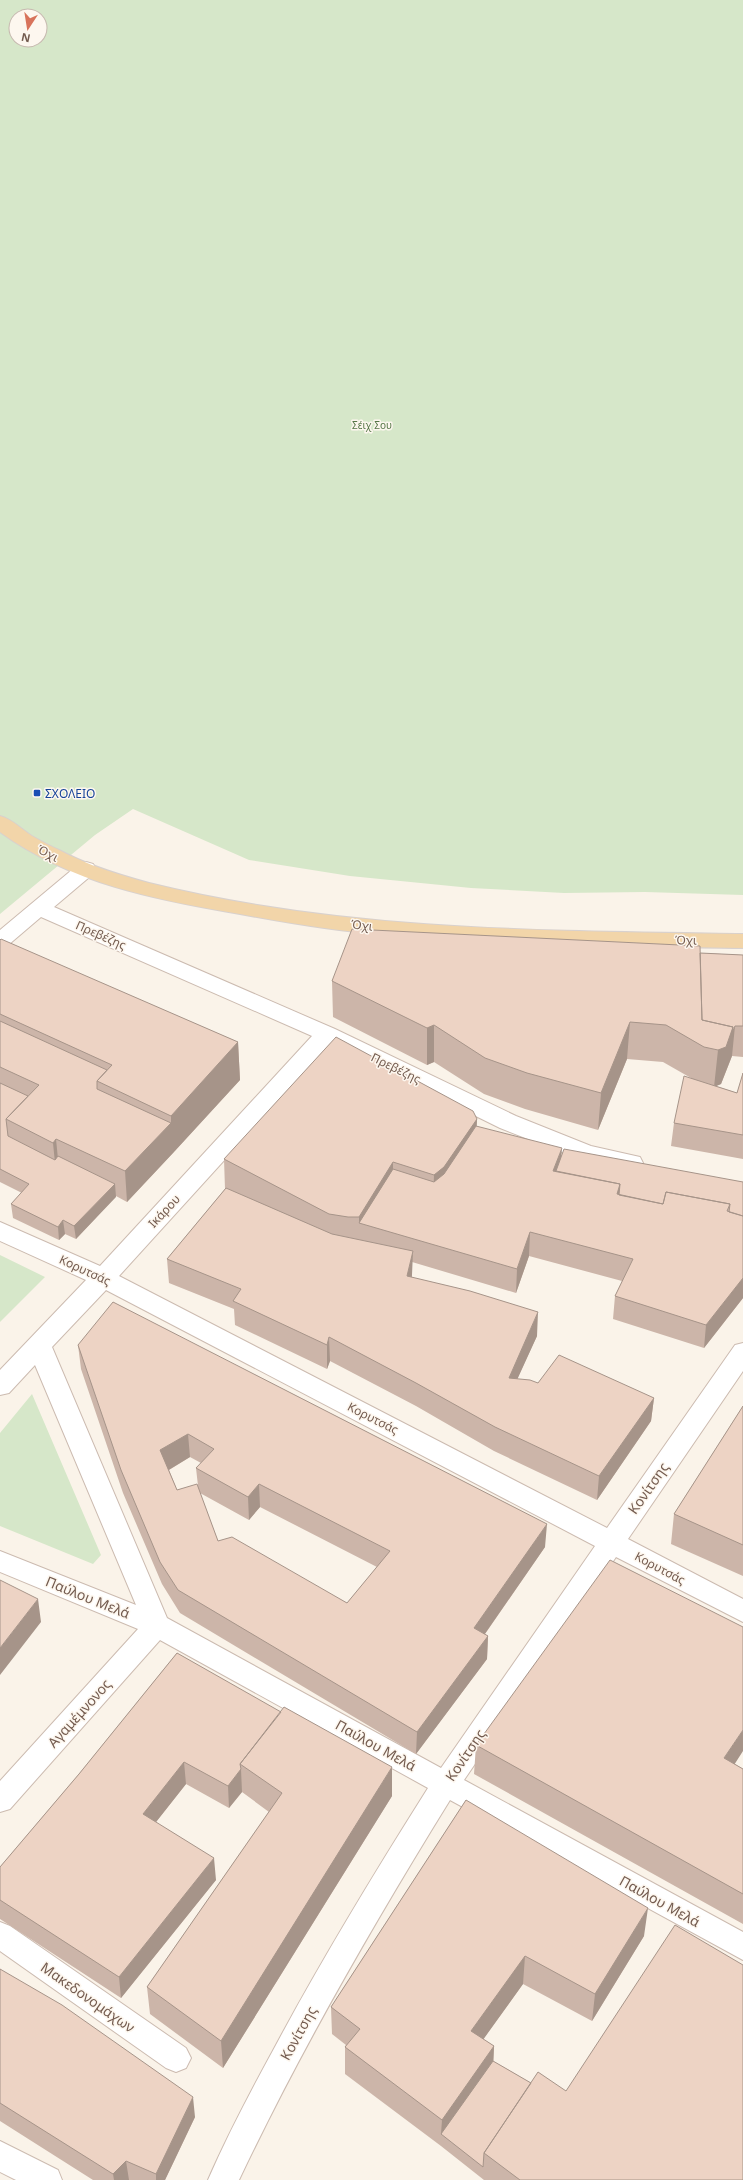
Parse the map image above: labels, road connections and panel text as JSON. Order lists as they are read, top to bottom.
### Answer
{
  "streets": {
    "main road": ["Όχι"],
    "street": [
      "Πρεβέζης",
      "Ικάρου",
      "Κορυτσάς",
      "Κονίτσης",
      "Παύλου Μελά",
      "Αγαμέμνονος",
      "Μακεδονομάχων"
    ]
  },
  "crossings": [
    ["Πρεβέζης", "Ικάρου"],
    ["Ικάρου", "Κορυτσάς"],
    ["Κορυτσάς", "Κονίτσης"],
    ["Κονίτσης", "Παύλου Μελά"],
    ["Παύλου Μελά", "Αγαμέμνονος"]
  ],
  "parks": ["Σέιχ Σου"],
  "places": {
    "transit": ["ΣΧΟΛΕΙΟ"]
  },
  "north": "bottom"
}
